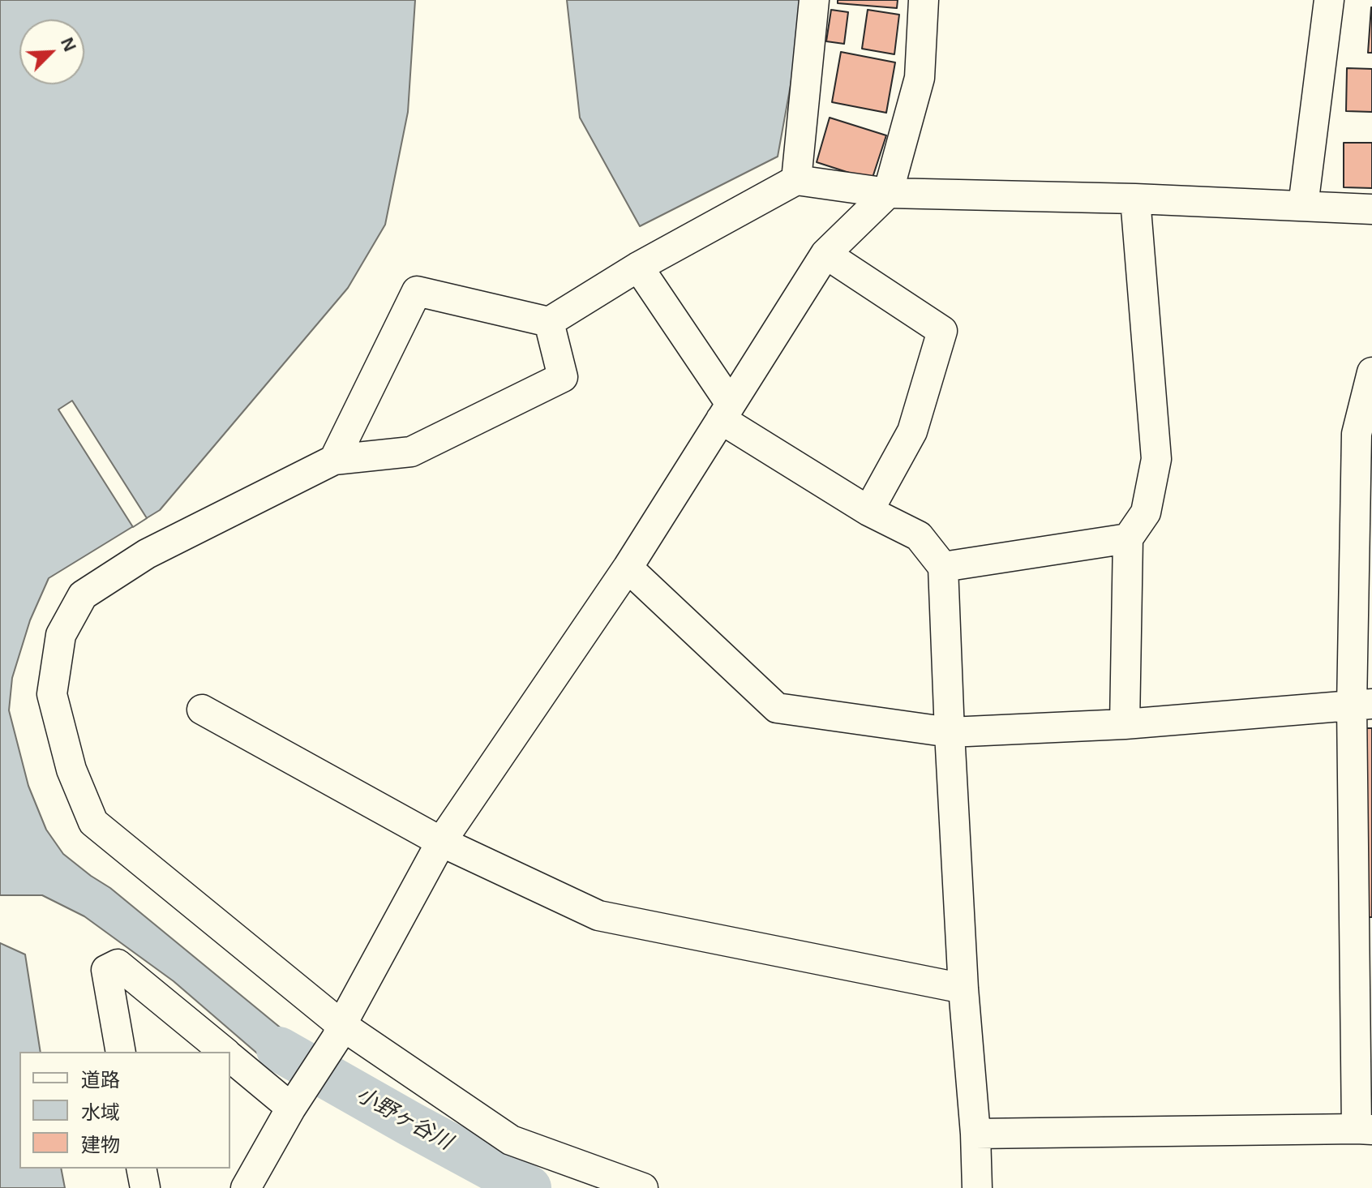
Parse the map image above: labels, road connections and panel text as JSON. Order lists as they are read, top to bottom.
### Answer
{
  "water": ["小野ヶ谷川"],
  "legend": ["道路", "水域", "建物"],
  "north": "top right"
}
